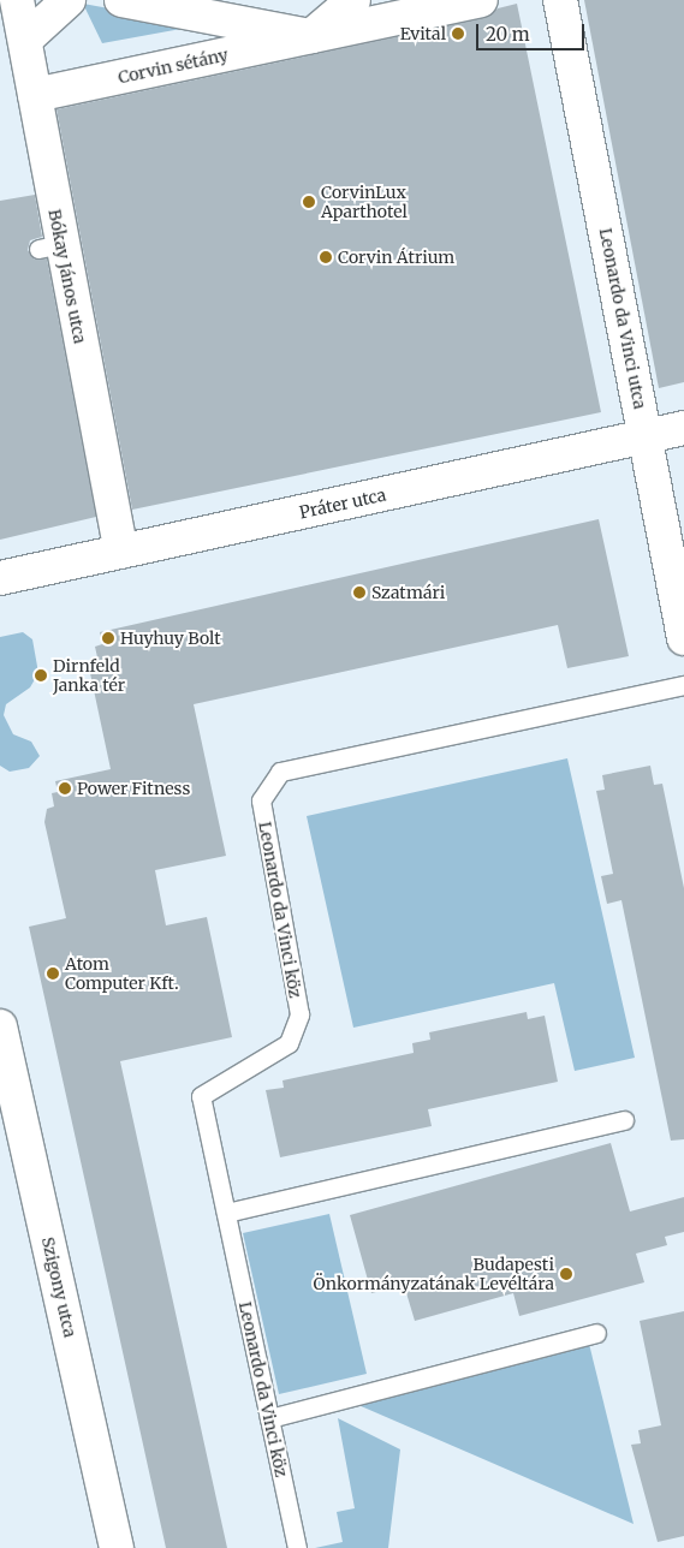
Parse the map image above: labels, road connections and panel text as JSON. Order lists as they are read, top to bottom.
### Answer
{
  "streets": {
    "street": [
      "Corvin sétány",
      "Bókay János utca",
      "Leonardo da Vinci utca",
      "Práter utca",
      "Szigony utca"
    ],
    "lane": ["Leonardo da Vinci köz"]
  },
  "crossings": [
    ["Corvin sétány", "Bókay János utca"],
    ["Bókay János utca", "Práter utca"],
    ["Leonardo da Vinci utca", "Práter utca"]
  ],
  "places": [
    "Evital",
    "CorvinLux Aparthotel",
    "Corvin Átrium",
    "Szatmári",
    "Huyhuy Bolt",
    "Dirnfeld Janka tér",
    "Power Fitness",
    "Atom Computer Kft.",
    "Budapesti Önkormányzatának Levéltára"
  ],
  "scale_bar": "20 m"
}
